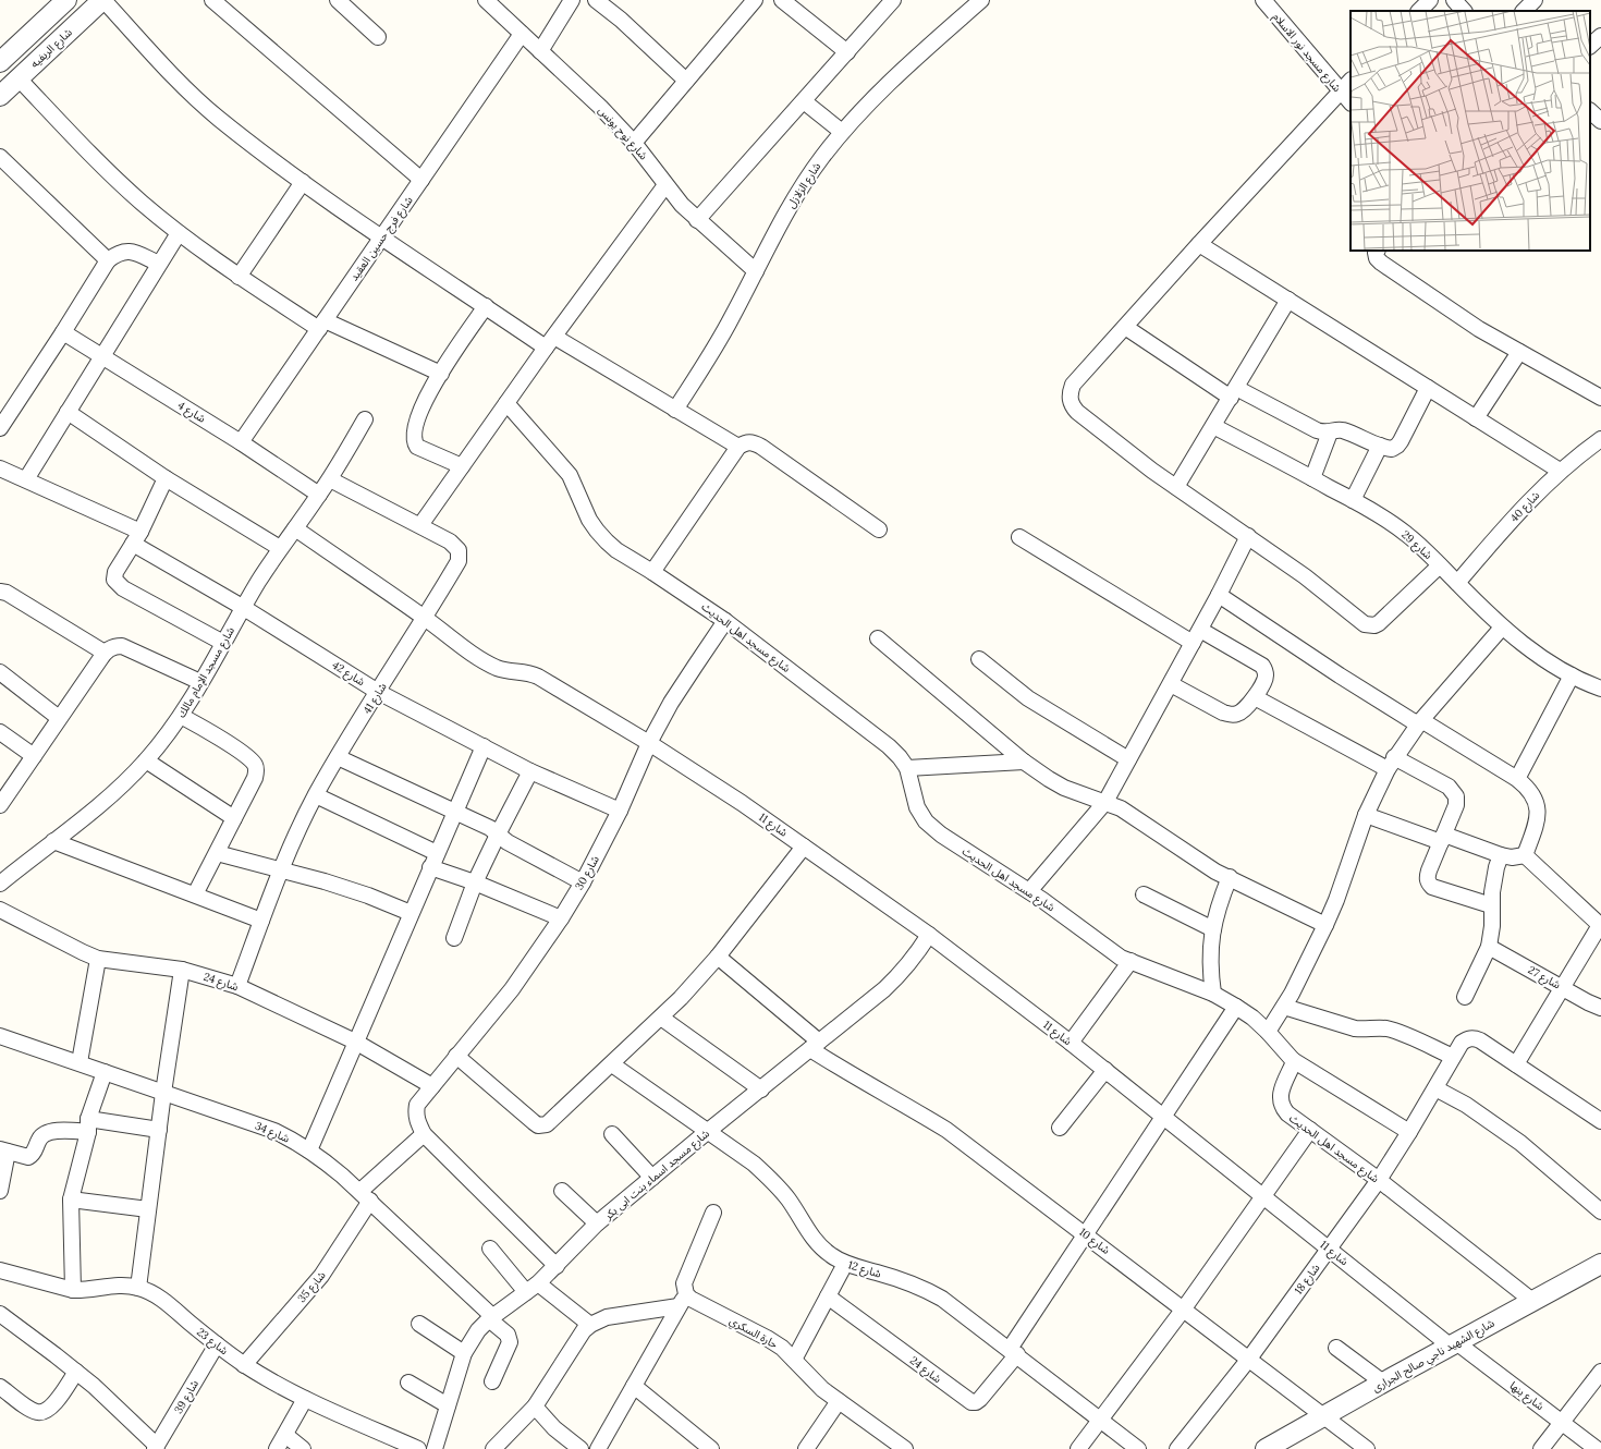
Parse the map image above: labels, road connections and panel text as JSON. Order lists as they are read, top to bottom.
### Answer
{
  "streets": {
    "street": [
      "شارع الريفيه",
      "شارع مسجد نور الاسلام",
      "شارع نوح يونس",
      "شارع الزلازل",
      "شارع فرج حسين العقيد",
      "شارع 4",
      "شارع 40",
      "شارع 29",
      "شارع مسجد اهل الحديث",
      "شارع مسجد الإمام مالك",
      "شارع 42",
      "شارع 41",
      "شارع 11",
      "شارع 30",
      "شارع 27",
      "شارع 24",
      "شارع 34",
      "شارع مسجد اسماء بنت ابى بكر",
      "شارع 10",
      "شارع 12",
      "شارع 18",
      "شارع 35",
      "حارة السكري",
      "شارع 23",
      "شارع الشهيد ناجي صالح الجرارى",
      "شارع بنها",
      "شارع 39"
    ]
  },
  "crossings": [
    ["شارع نوح يونس", "شارع الزلازل"],
    ["شارع نوح يونس", "شارع فرج حسين العقيد"],
    ["شارع فرج حسين العقيد", "شارع 4"],
    ["شارع 4", "شارع مسجد الإمام مالك"],
    ["شارع 40", "شارع 29"],
    ["شارع مسجد اهل الحديث", "شارع 30"],
    ["شارع مسجد اهل الحديث", "شارع 18"],
    ["شارع مسجد اهل الحديث", "شارع الشهيد ناجي صالح الجرارى"],
    ["شارع مسجد الإمام مالك", "شارع 42"],
    ["شارع مسجد الإمام مالك", "شارع 41"],
    ["شارع مسجد الإمام مالك", "شارع 11"],
    ["شارع 42", "شارع 41"],
    ["شارع 42", "شارع 30"],
    ["شارع 41", "شارع 11"],
    ["شارع 41", "شارع 24"],
    ["شارع 11", "شارع 30"],
    ["شارع 11", "شارع مسجد اسماء بنت ابى بكر"],
    ["شارع 11", "شارع 18"],
    ["شارع 11", "شارع الشهيد ناجي صالح الجرارى"],
    ["شارع 11", "شارع بنها"],
    ["شارع 30", "شارع 24"],
    ["شارع 30", "شارع 35"],
    ["شارع 24", "شارع 12"],
    ["شارع 34", "شارع مسجد اسماء بنت ابى بكر"],
    ["شارع 34", "شارع 35"],
    ["شارع مسجد اسماء بنت ابى بكر", "شارع 10"],
    ["شارع مسجد اسماء بنت ابى بكر", "شارع 12"],
    ["شارع 10", "شارع 18"],
    ["شارع 10", "شارع الشهيد ناجي صالح الجرارى"],
    ["شارع 35", "شارع 23"],
    ["شارع 23", "شارع 39"],
    ["شارع الشهيد ناجي صالح الجرارى", "شارع بنها"]
  ]
}
